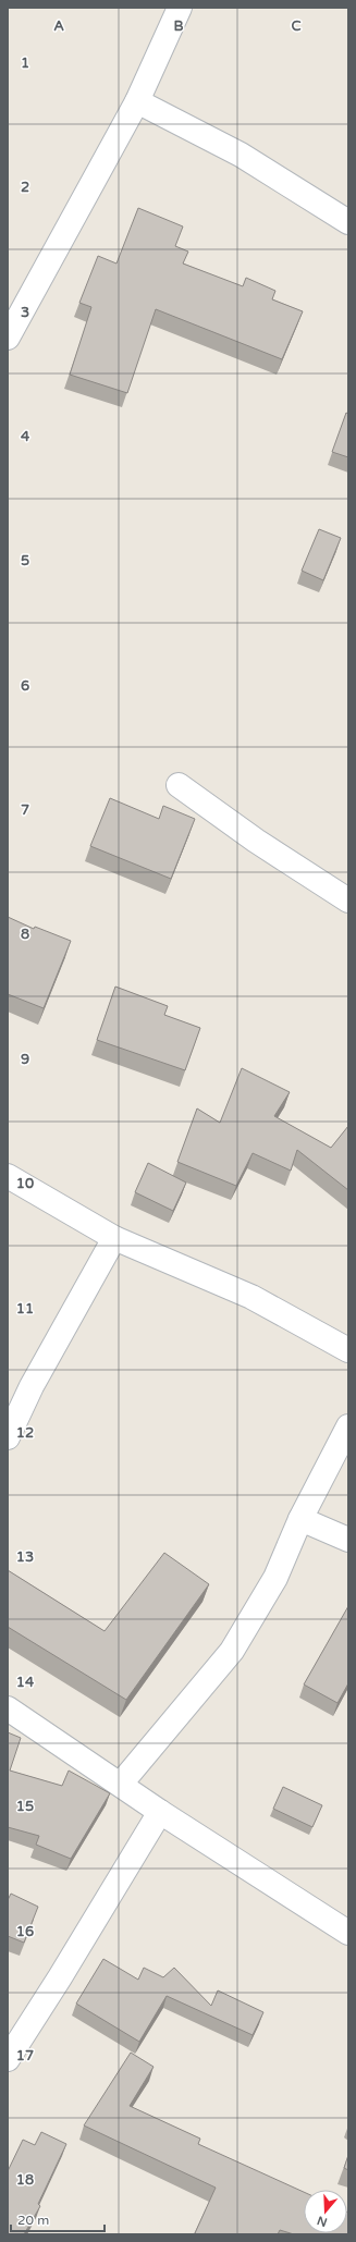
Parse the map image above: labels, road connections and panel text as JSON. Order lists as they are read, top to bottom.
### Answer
{
  "scale_bar": "20 m",
  "north": "bottom",
  "grid": {
    "columns": ["A", "B", "C"],
    "rows": [
      "1",
      "2",
      "3",
      "4",
      "5",
      "6",
      "7",
      "8",
      "9",
      "10",
      "11",
      "12",
      "13",
      "14",
      "15",
      "16",
      "17",
      "18"
    ]
  }
}
